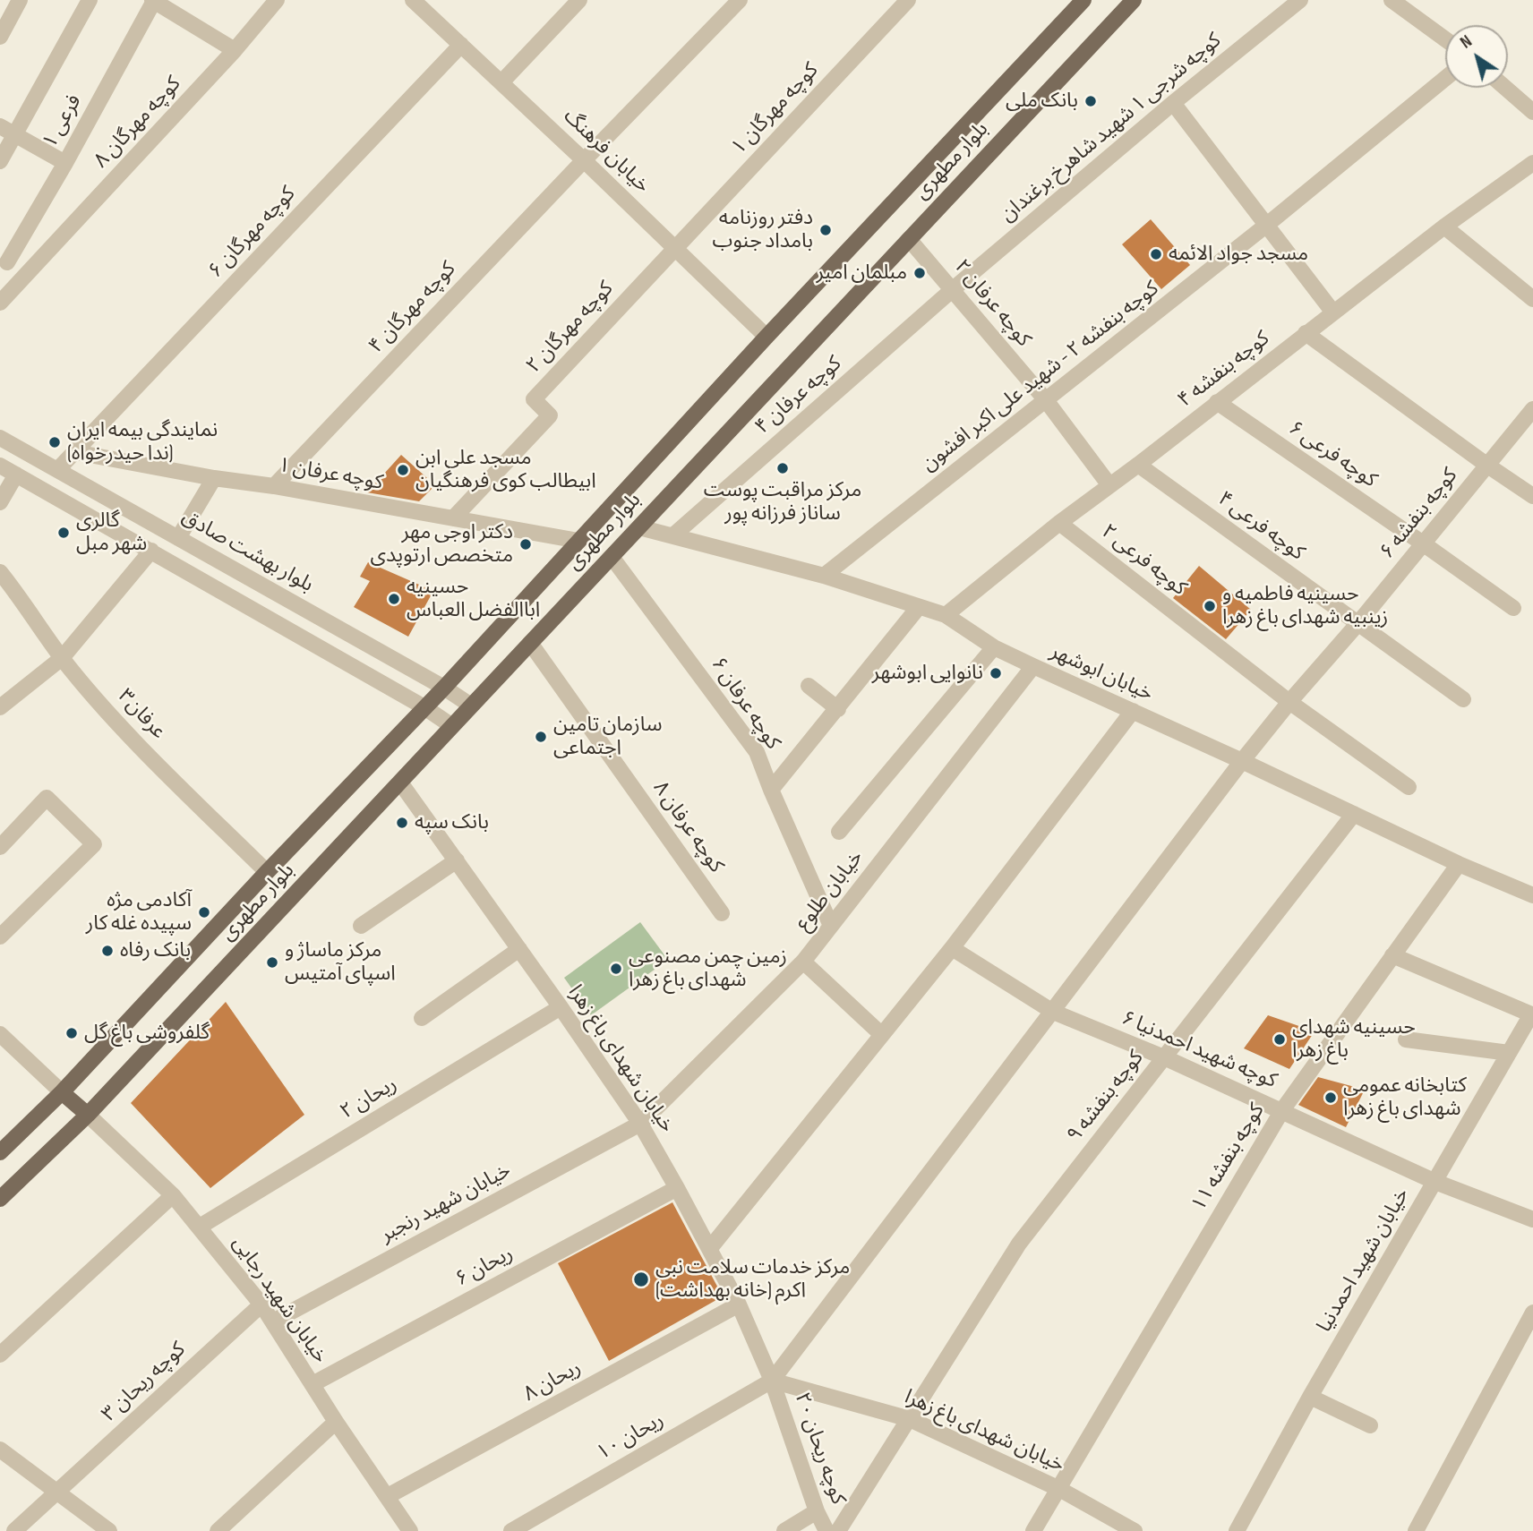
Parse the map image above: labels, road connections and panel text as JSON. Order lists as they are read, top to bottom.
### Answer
{
  "streets": {
    "main road": ["بلوار مطهری"],
    "street": [
      "کوچه مهرگان ۱",
      "فرعی ۱",
      "کوچه مهرگان ۸",
      "کوچه شرجی ۱ شهید شاهرخ برغندان",
      "خیابان فرهنگ",
      "کوچه مهرگان ۶",
      "کوچه عرفان ۲",
      "کوچه مهرگان ۴",
      "کوچه مهرگان ۲",
      "کوچه بنفشه ۴",
      "کوچه بنفشه ۲ - شهید علی اکبر افشون",
      "کوچه عرفان ۴",
      "کوچه فرعی ۶",
      "کوچه عرفان ۱",
      "کوچه بنفشه ۶",
      "کوچه فرعی ۴",
      "بلوار بهشت صادق",
      "کوچه فرعی ۲",
      "خیابان ابوشهر",
      "کوچه عرفان ۶",
      "عرفان۳",
      "کوچه عرفان ۸",
      "خیابان طلوع",
      "کوچه شهید احمدنیا ۶",
      "خیابان شهدای باغ‌ زهرا",
      "کوچه بنفشه ۹",
      "ریحان ۲",
      "کوچه بنفشه ۱۱",
      "خیابان شهید رنجبر",
      "خیابان شهید احمدنیا",
      "ریحان ۶",
      "خیابان شهید رجایی",
      "ریحان ۸",
      "کوچه ریحان ۳",
      "خیابان شهدای باغ زهرا",
      "ریحان ۱۰",
      "کوچه ریحان ۲۰"
    ]
  },
  "crossings": [
    ["کوچه مهرگان ۱", "خیابان فرهنگ"],
    ["کوچه مهرگان ۱", "کوچه مهرگان ۲"],
    ["کوچه شرجی ۱ شهید شاهرخ برغندان", "کوچه عرفان ۲"],
    ["کوچه شرجی ۱ شهید شاهرخ برغندان", "کوچه عرفان ۴"],
    ["خیابان فرهنگ", "بلوار مطهری"],
    ["خیابان فرهنگ", "کوچه مهرگان ۶"],
    ["خیابان فرهنگ", "کوچه مهرگان ۴"],
    ["خیابان فرهنگ", "کوچه مهرگان ۲"],
    ["بلوار مطهری", "کوچه عرفان ۲"],
    ["بلوار مطهری", "کوچه عرفان ۱"],
    ["بلوار مطهری", "بلوار بهشت صادق"],
    ["بلوار مطهری", "خیابان ابوشهر"],
    ["بلوار مطهری", "کوچه عرفان ۶"],
    ["بلوار مطهری", "عرفان۳"],
    ["بلوار مطهری", "کوچه عرفان ۸"],
    ["بلوار مطهری", "خیابان شهدای باغ‌ زهرا"],
    ["بلوار مطهری", "خیابان شهید رجایی"],
    ["کوچه مهرگان ۶", "کوچه عرفان ۱"],
    ["کوچه مهرگان ۶", "بلوار بهشت صادق"],
    ["کوچه عرفان ۲", "کوچه بنفشه ۴"],
    ["کوچه عرفان ۲", "کوچه بنفشه ۲ - شهید علی اکبر افشون"],
    ["کوچه عرفان ۲", "کوچه عرفان ۴"],
    ["کوچه مهرگان ۴", "کوچه عرفان ۱"],
    ["کوچه مهرگان ۲", "کوچه عرفان ۱"],
    ["کوچه بنفشه ۴", "کوچه فرعی ۶"],
    ["کوچه بنفشه ۴", "کوچه فرعی ۴"],
    ["کوچه بنفشه ۴", "کوچه فرعی ۲"],
    ["کوچه بنفشه ۴", "خیابان ابوشهر"],
    ["کوچه بنفشه ۲ - شهید علی اکبر افشون", "خیابان ابوشهر"],
    ["کوچه عرفان ۴", "خیابان ابوشهر"],
    ["کوچه فرعی ۶", "کوچه بنفشه ۶"],
    ["کوچه بنفشه ۶", "کوچه فرعی ۴"],
    ["کوچه بنفشه ۶", "کوچه فرعی ۲"],
    ["کوچه بنفشه ۶", "خیابان ابوشهر"],
    ["کوچه بنفشه ۶", "کوچه شهید احمدنیا ۶"],
    ["کوچه بنفشه ۶", "خیابان شهدای باغ‌ زهرا"],
    ["کوچه بنفشه ۶", "خیابان شهدای باغ زهرا"],
    ["کوچه بنفشه ۶", "ریحان ۱۰"],
    ["کوچه بنفشه ۶", "کوچه ریحان ۲۰"],
    ["خیابان ابوشهر", "خیابان طلوع"],
    ["خیابان ابوشهر", "کوچه بنفشه ۹"],
    ["خیابان ابوشهر", "کوچه بنفشه ۱۱"],
    ["کوچه عرفان ۶", "خیابان طلوع"],
    ["خیابان طلوع", "خیابان شهدای باغ‌ زهرا"],
    ["خیابان طلوع", "خیابان شهید رنجبر"],
    ["کوچه شهید احمدنیا ۶", "کوچه بنفشه ۹"],
    ["کوچه شهید احمدنیا ۶", "کوچه بنفشه ۱۱"],
    ["کوچه شهید احمدنیا ۶", "خیابان شهید احمدنیا"],
    ["خیابان شهدای باغ‌ زهرا", "ریحان ۲"],
    ["خیابان شهدای باغ‌ زهرا", "خیابان شهید رنجبر"],
    ["خیابان شهدای باغ‌ زهرا", "ریحان ۶"],
    ["خیابان شهدای باغ‌ زهرا", "ریحان ۸"],
    ["خیابان شهدای باغ‌ زهرا", "خیابان شهدای باغ زهرا"],
    ["خیابان شهدای باغ‌ زهرا", "ریحان ۱۰"],
    ["خیابان شهدای باغ‌ زهرا", "کوچه ریحان ۲۰"],
    ["کوچه بنفشه ۹", "خیابان شهدای باغ زهرا"],
    ["ریحان ۲", "خیابان شهید رجایی"],
    ["کوچه بنفشه ۱۱", "خیابان شهدای باغ زهرا"],
    ["خیابان شهید رنجبر", "خیابان شهید رجایی"],
    ["ریحان ۶", "خیابان شهید رجایی"],
    ["خیابان شهید رجایی", "ریحان ۸"],
    ["خیابان شهید رجایی", "کوچه ریحان ۳"],
    ["خیابان شهدای باغ زهرا", "ریحان ۱۰"],
    ["خیابان شهدای باغ زهرا", "کوچه ریحان ۲۰"],
    ["ریحان ۱۰", "کوچه ریحان ۲۰"]
  ],
  "places": [
    "بانک ملی",
    "دفتر روزنامه بامداد جنوب",
    "مسجد جواد الائمه",
    "مبلمان امیر",
    "نمایندگی بیمه ایران (ندا حیدرخواه)",
    "مرکز مراقبت پوست ساناز فرزانه پور",
    "مسجد علی ابن ابیطالب کوی فرهنگیان",
    "گالری شهر مبل",
    "دکتر اوجی مهر متخصص ارتوپدی",
    "حسینیه اباالفضل العباس",
    "حسینیه فاطمیه و زینبیه شهدای باغ زهرا",
    "نانوایی ابوشهر",
    "سازمان تامین اجتماعی",
    "بانک سپه",
    "آکادمی مژه سپیده غله کار",
    "بانک رفاه",
    "مرکز ماساژ و اسپای آمتیس",
    "زمین چمن مصنوعی شهدای باغ زهرا",
    "گلفروشی باغ گل",
    "حسینیه شهدای باغ زهرا",
    "کتابخانه عمومی شهدای باغ زهرا",
    "مرکز خدمات سلامت نبی اکرم (خانه بهداشت)"
  ],
  "north": "top left"
}
